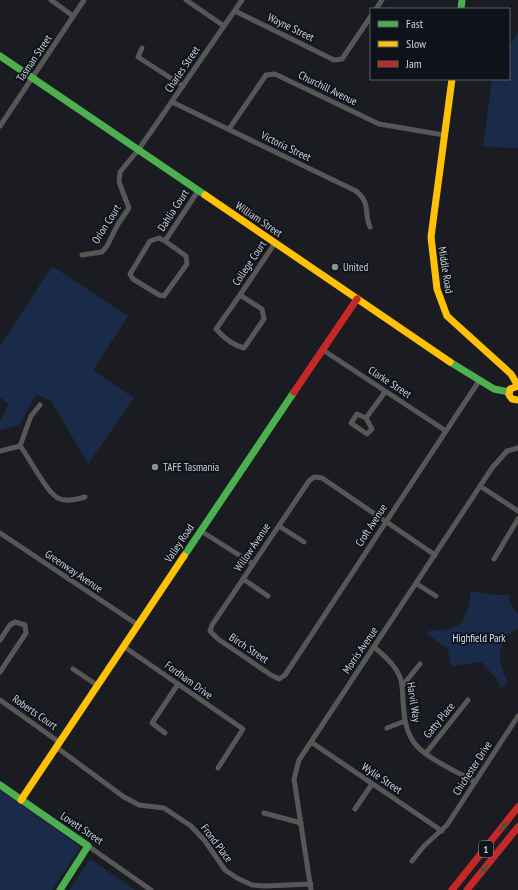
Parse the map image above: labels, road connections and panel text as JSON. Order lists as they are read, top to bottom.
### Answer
{
  "streets": {
    "main road": [
      "William Street",
      "Middle Road",
      "Valley Road",
      "Lovett Street",
      "1"
    ],
    "street": [
      "Wayne Street",
      "Tasman Street",
      "Charles Street",
      "Churchill Avenue",
      "Victoria Street",
      "Dahlia Court",
      "Orion Court",
      "College Court",
      "Clarke Street",
      "Croft Avenue",
      "Willow Avenue",
      "Greenway Avenue",
      "Birch Street",
      "Morris Avenue",
      "Fordham Drive",
      "Harvil Way",
      "Roberts Court",
      "Gatty Place",
      "Chichester Drive",
      "Wylie Street",
      "Frond Place"
    ]
  },
  "crossings": [
    ["Wayne Street", "Charles Street"],
    ["Tasman Street", "William Street"],
    ["Charles Street", "Victoria Street"],
    ["Charles Street", "William Street"],
    ["Charles Street", "Orion Court"],
    ["Churchill Avenue", "Victoria Street"],
    ["Churchill Avenue", "Middle Road"],
    ["Dahlia Court", "William Street"],
    ["William Street", "Orion Court"],
    ["William Street", "College Court"],
    ["William Street", "Croft Avenue"],
    ["William Street", "Valley Road"],
    ["Clarke Street", "Croft Avenue"],
    ["Clarke Street", "Valley Road"],
    ["Croft Avenue", "Willow Avenue"],
    ["Croft Avenue", "Birch Street"],
    ["Valley Road", "Greenway Avenue"],
    ["Valley Road", "Fordham Drive"],
    ["Valley Road", "Roberts Court"],
    ["Valley Road", "Lovett Street"],
    ["Valley Road", "Frond Place"],
    ["Willow Avenue", "Birch Street"],
    ["Morris Avenue", "Harvil Way"],
    ["Morris Avenue", "Wylie Street"],
    ["Morris Avenue", "Frond Place"],
    ["Harvil Way", "Gatty Place"],
    ["Harvil Way", "Chichester Drive"],
    ["Roberts Court", "Frond Place"],
    ["Chichester Drive", "Wylie Street"]
  ],
  "parks": ["Highfield Park"],
  "places": ["United", "TAFE Tasmania"],
  "legend": ["Fast", "Slow", "Jam"]
}
